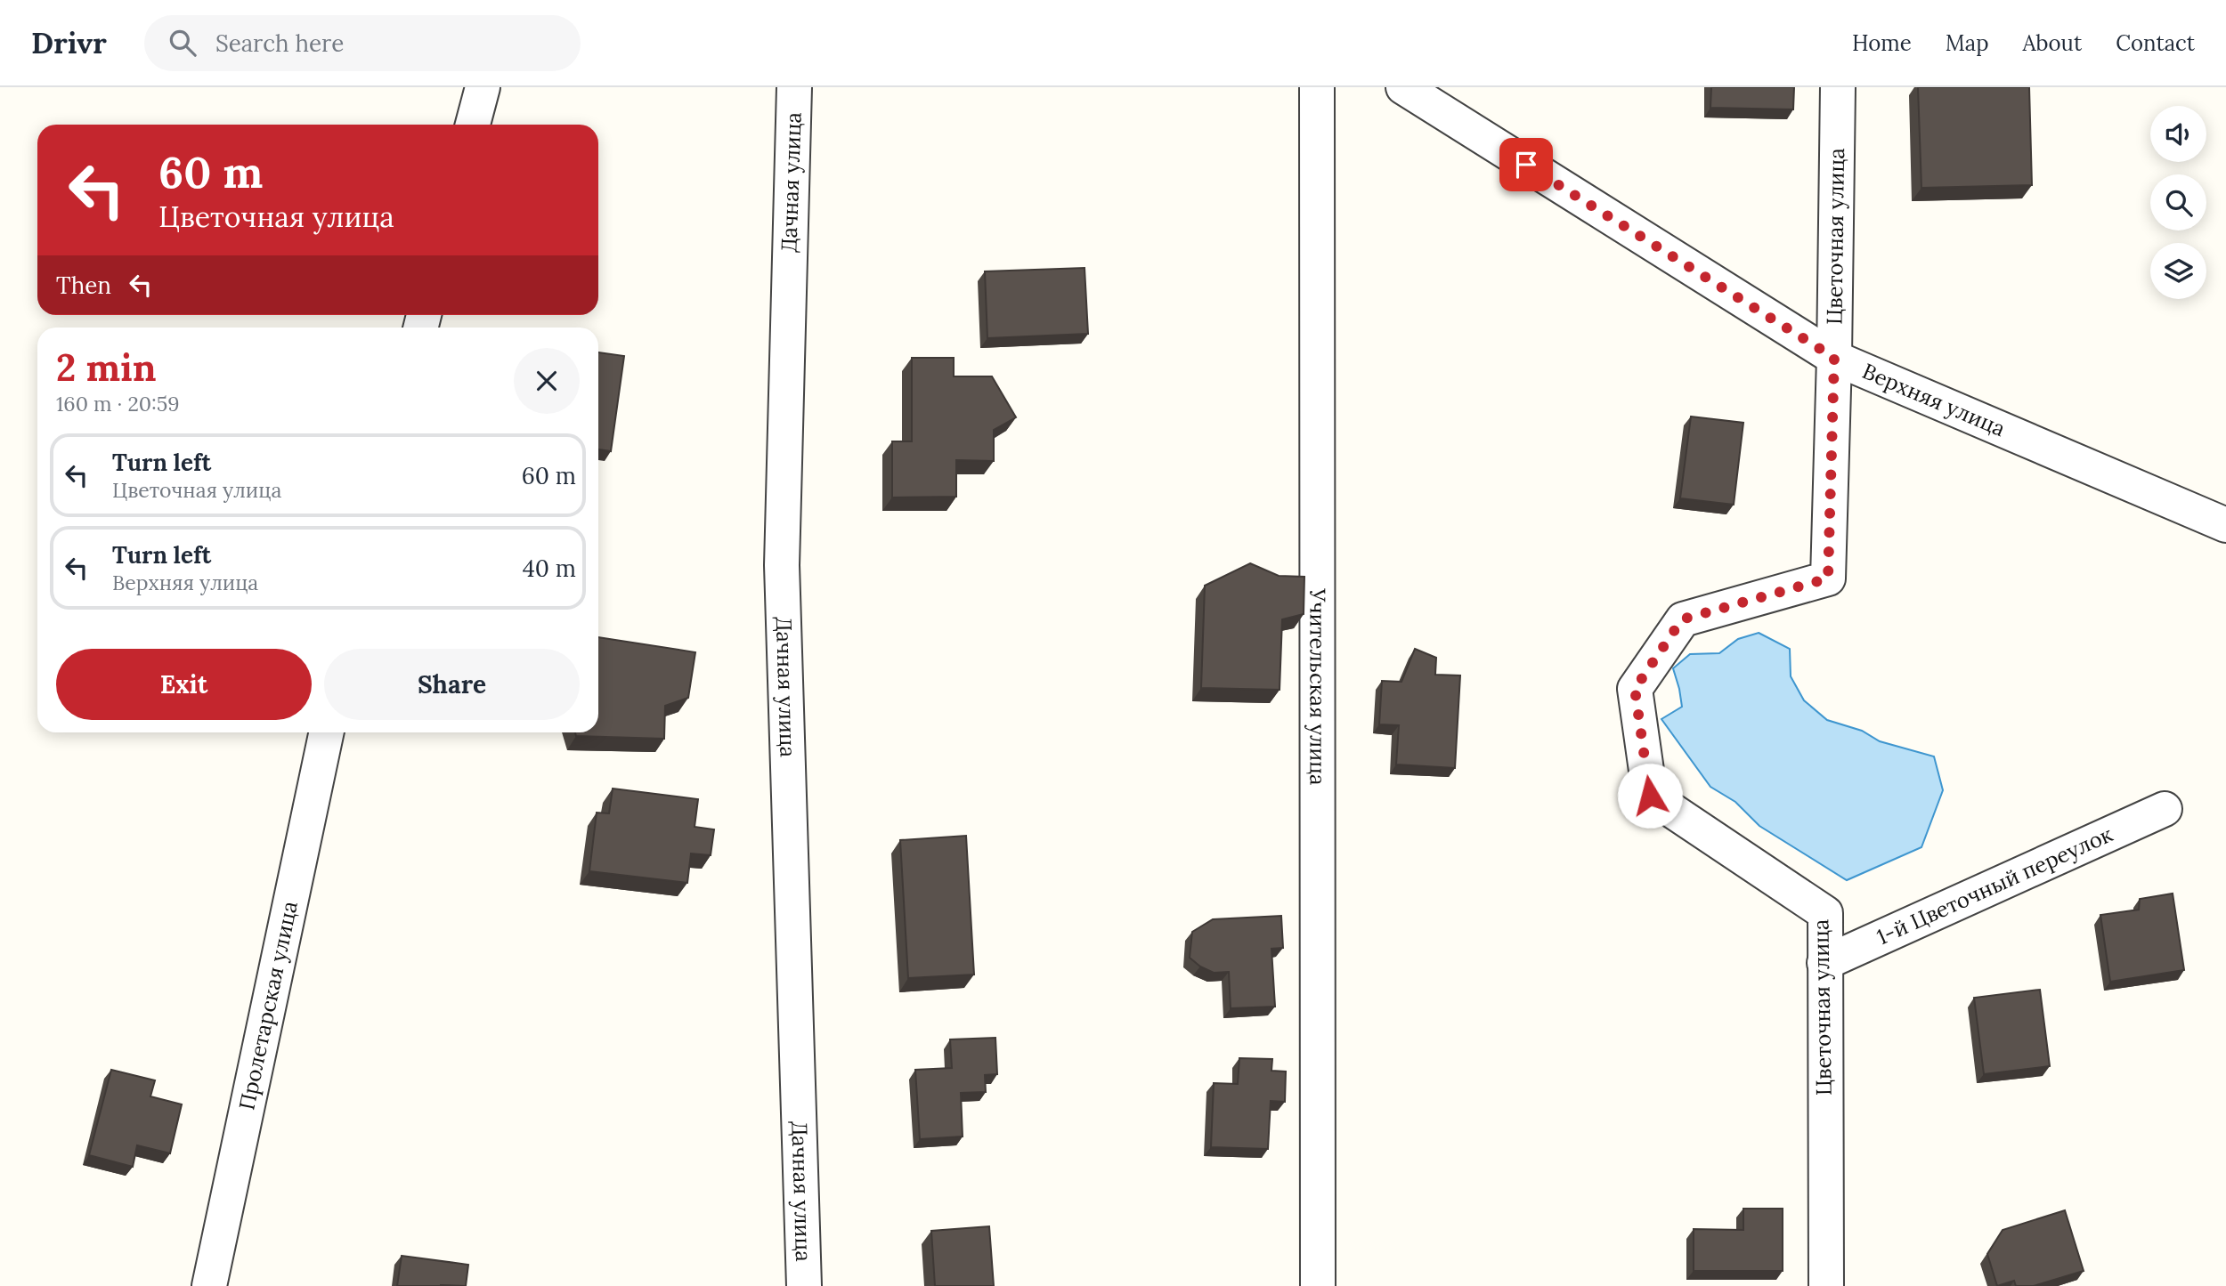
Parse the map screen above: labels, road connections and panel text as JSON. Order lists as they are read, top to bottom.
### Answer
{
  "streets": {
    "street": [
      "Дачная улица",
      "Цветочная улица",
      "Верхняя улица",
      "Учительская улица",
      "1-й Цветочный переулок",
      "Пролетарская улица"
    ]
  },
  "crossings": [
    ["Цветочная улица", "Верхняя улица"],
    ["Цветочная улица", "1-й Цветочный переулок"]
  ],
  "page": {
    "header": "Drivr",
    "search": "Search here",
    "nav": [
      "Home",
      "Map",
      "About",
      "Contact"
    ],
    "turn": ["60 m", "Цветочная улица"],
    "then": "Then",
    "heading": ["2 min", "160 m · 20:59"],
    "list": [
      {
        "name": "Turn left",
        "note": "Цветочная улица",
        "value": "60 m"
      },
      {
        "name": "Turn left",
        "note": "Верхняя улица",
        "value": "40 m"
      }
    ],
    "buttons": ["Exit", "Share"]
  }
}
